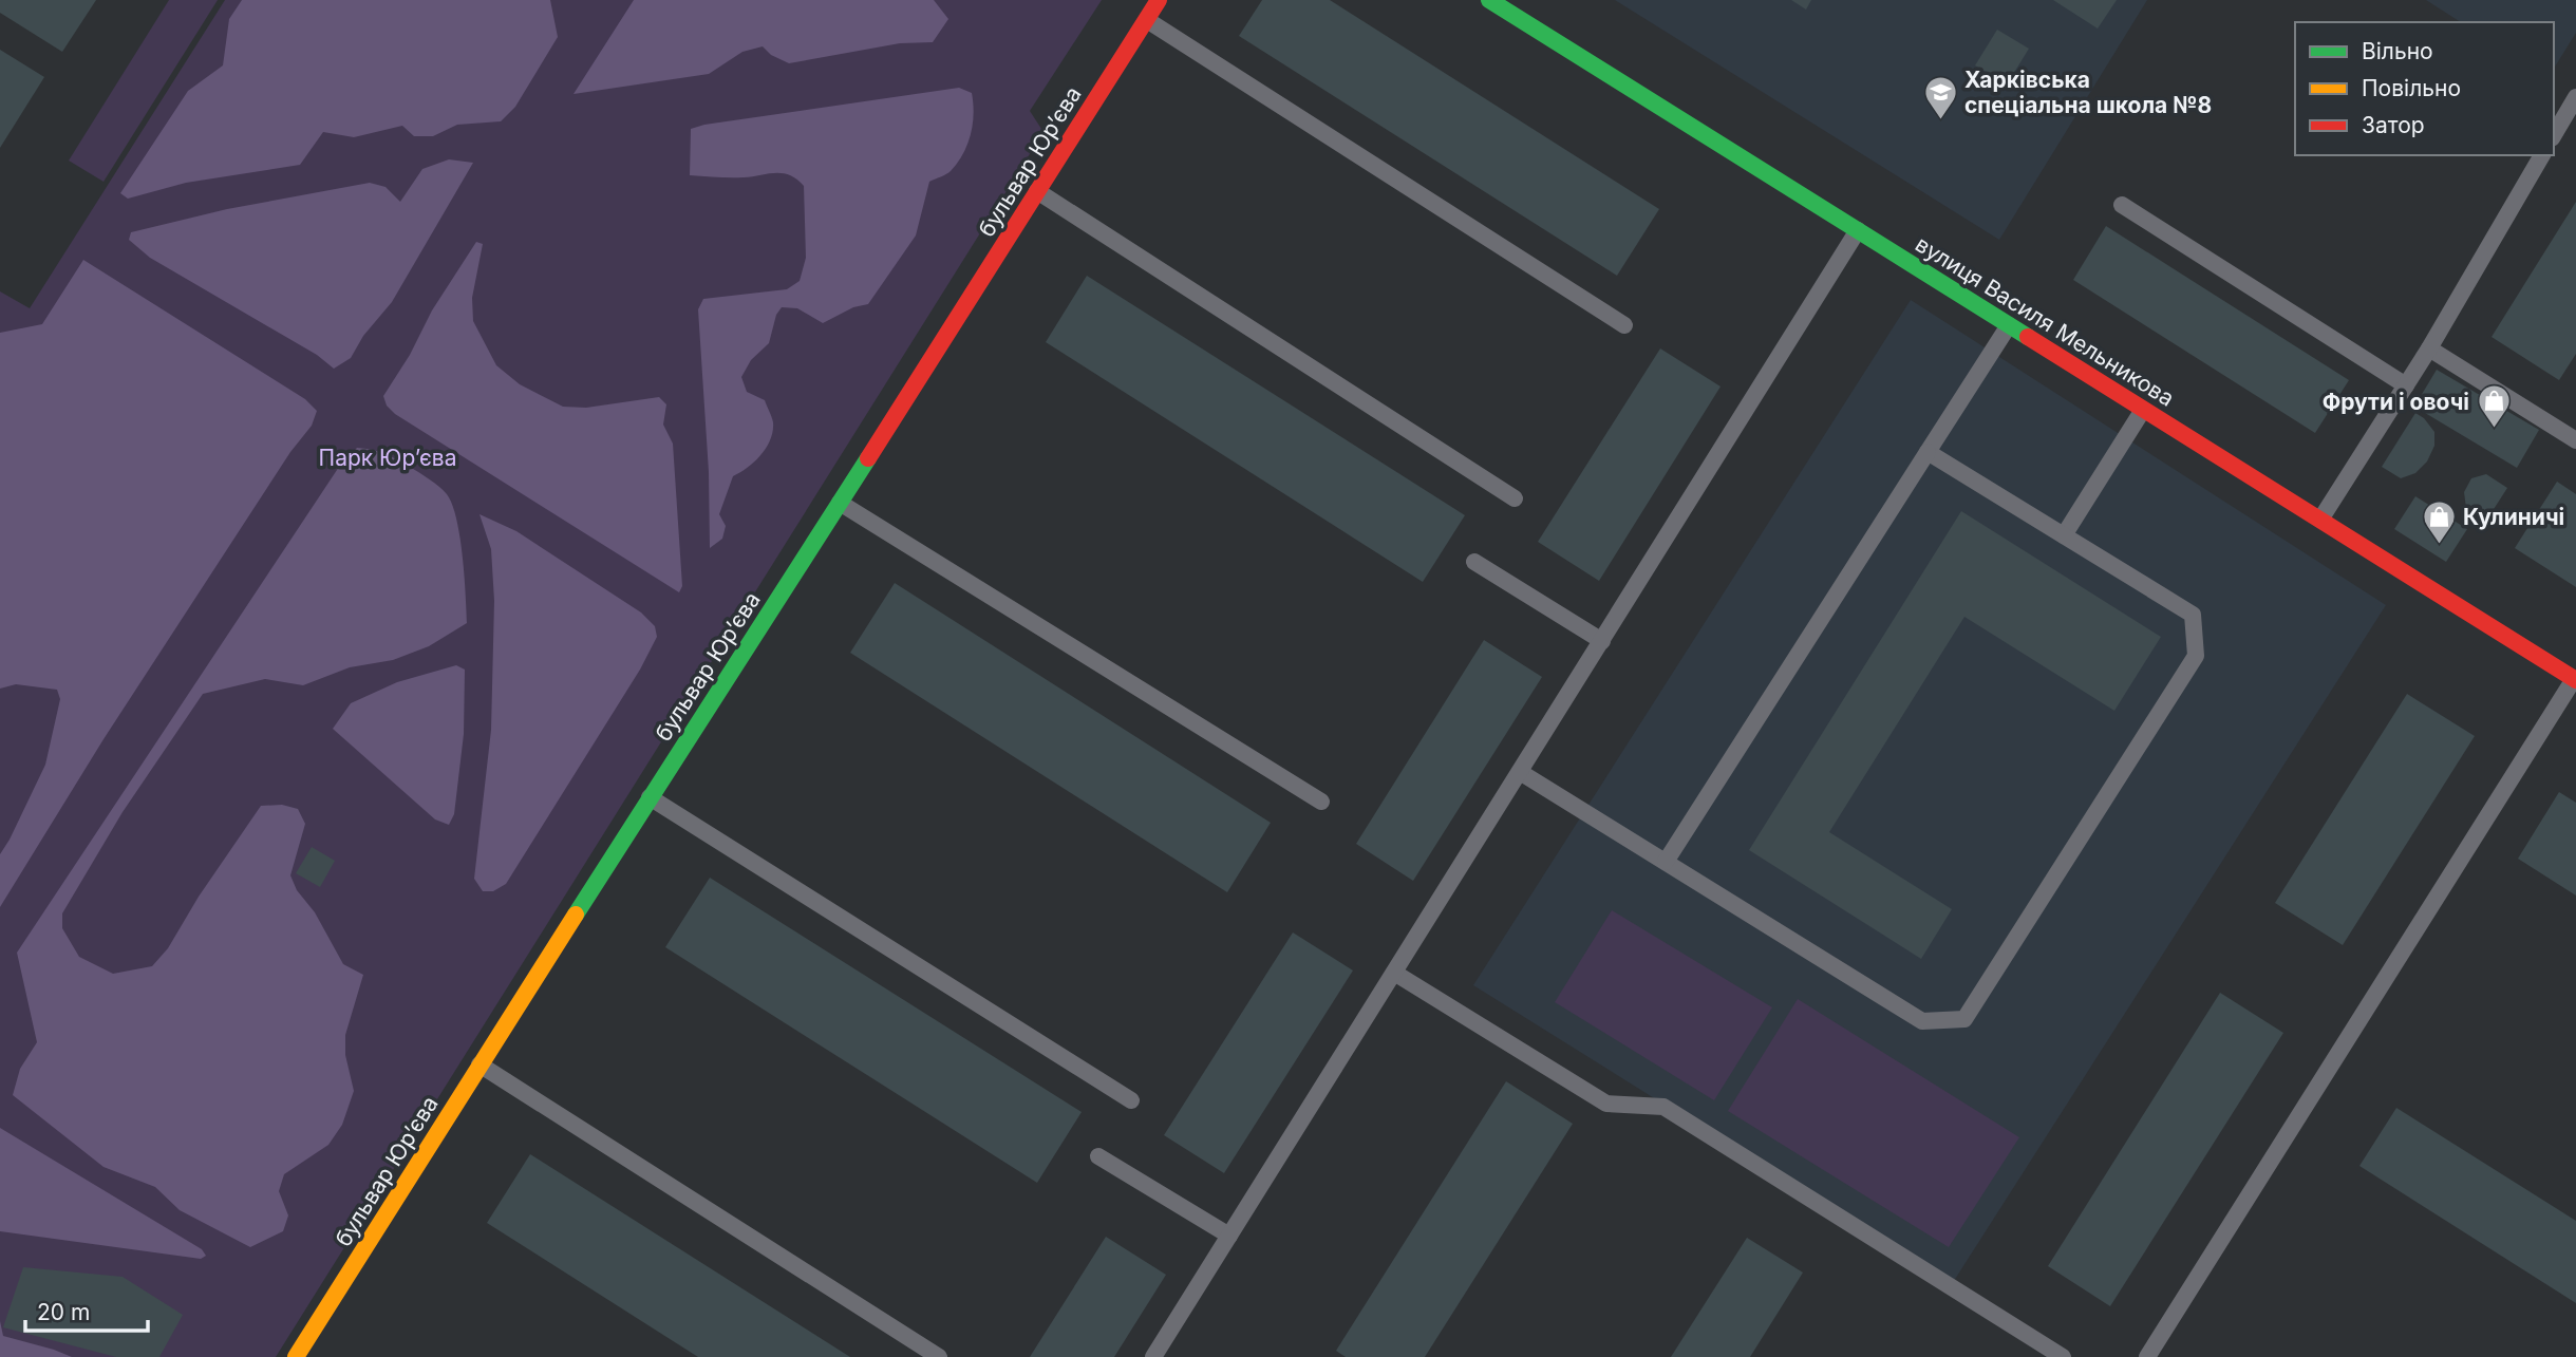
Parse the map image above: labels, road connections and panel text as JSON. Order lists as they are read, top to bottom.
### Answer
{
  "streets": {
    "street": ["бульвар Юрʼєва", "вулиця Василя Мельникова"]
  },
  "parks": ["Парк Юр’єва"],
  "places": {
    "school or university": ["Харківська спеціальна школа №8"],
    "shop": ["Фрути і овочі", "Кулиничі"]
  },
  "legend": ["Вільно", "Повільно", "Затор"],
  "scale_bar": "20 m"
}
